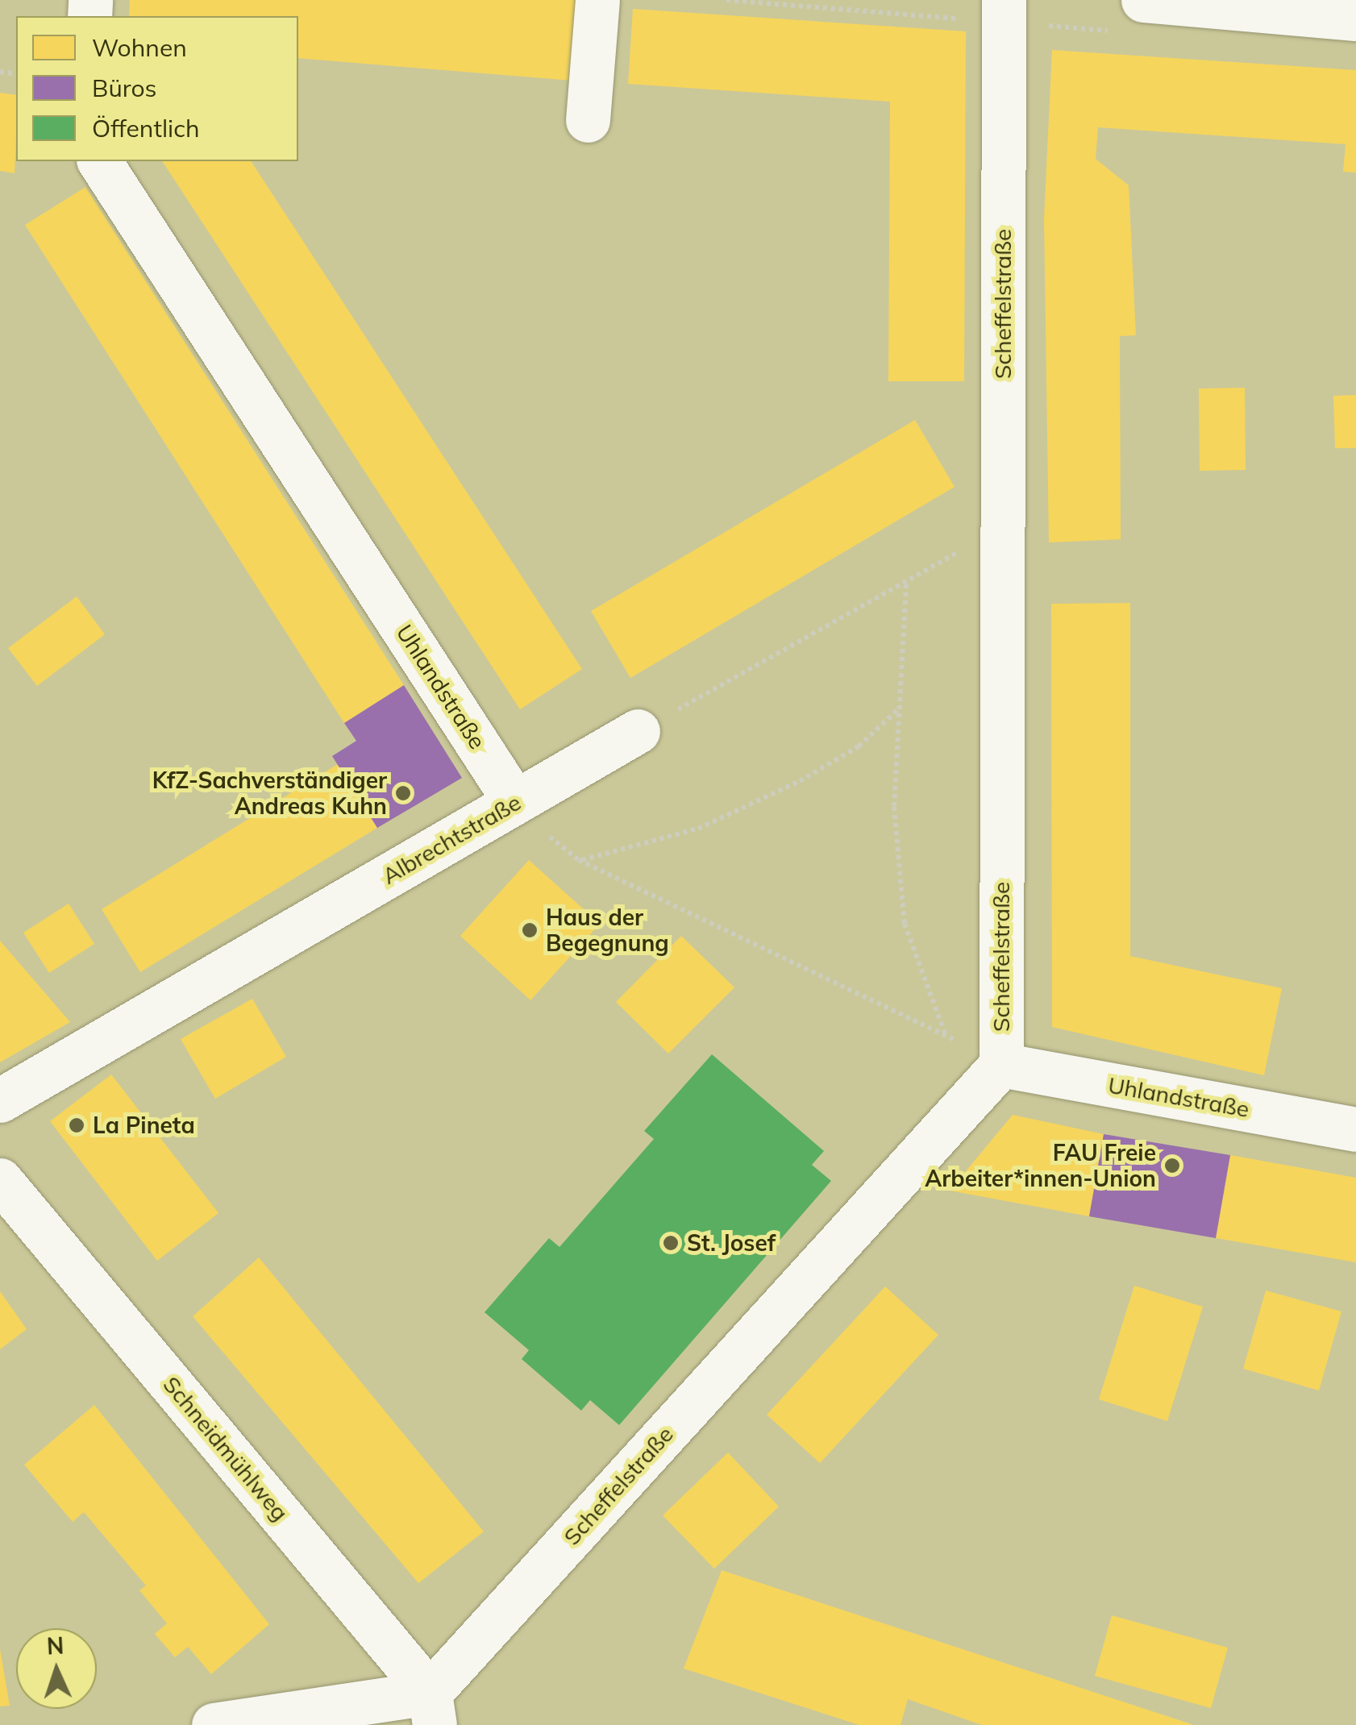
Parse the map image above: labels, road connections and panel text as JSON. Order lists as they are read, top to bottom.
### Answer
{
  "streets": {
    "street": [
      "Scheffelstraße",
      "Uhlandstraße",
      "Albrechtstraße",
      "Schneidmühlweg"
    ]
  },
  "crossings": [
    ["Scheffelstraße", "Uhlandstraße"],
    ["Scheffelstraße", "Schneidmühlweg"],
    ["Uhlandstraße", "Albrechtstraße"]
  ],
  "places": [
    "KfZ-Sachverständiger Andreas Kuhn",
    "Haus der Begegnung",
    "La Pineta",
    "FAU Freie Arbeiter*innen-Union",
    "St. Josef"
  ],
  "legend": ["Wohnen", "Büros", "Öffentlich"],
  "north": "top"
}
